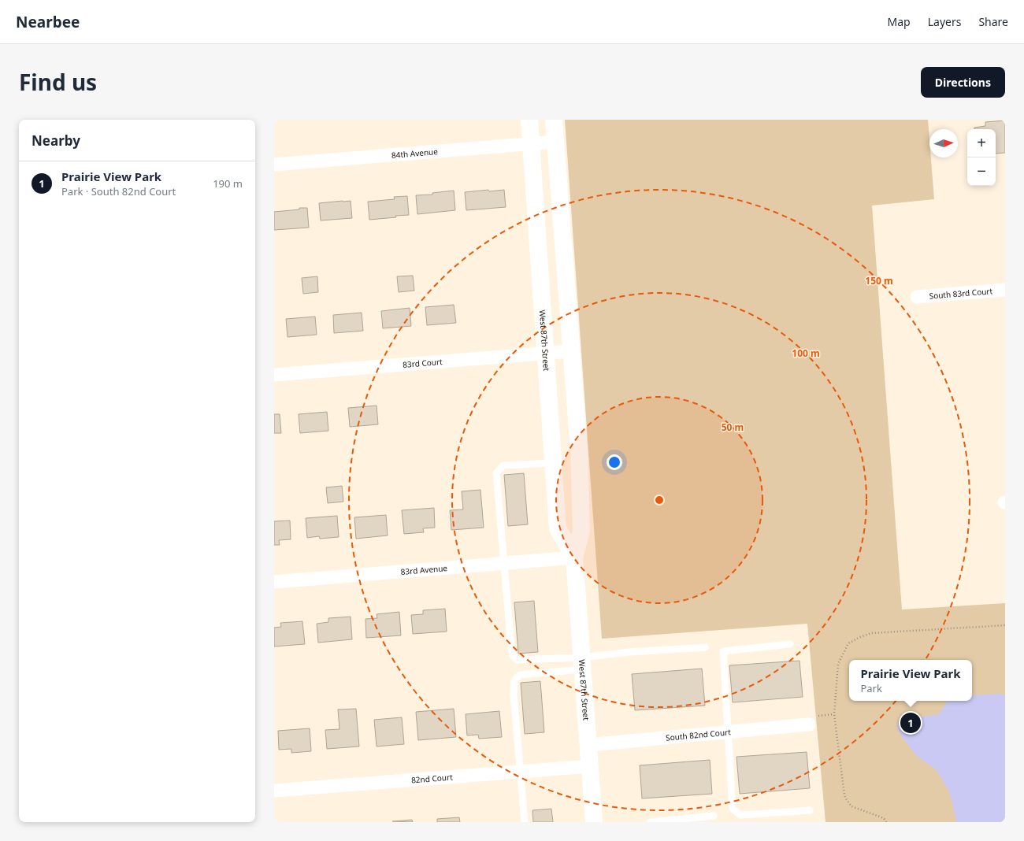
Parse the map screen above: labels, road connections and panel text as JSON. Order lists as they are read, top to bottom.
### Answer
{
  "streets": {
    "main road": ["West 87th Street"],
    "street": [
      "84th Avenue",
      "South 83rd Court",
      "83rd Court",
      "83rd Avenue",
      "South 82nd Court",
      "82nd Court"
    ]
  },
  "crossings": [
    ["84th Avenue", "West 87th Street"],
    ["West 87th Street", "83rd Court"],
    ["West 87th Street", "83rd Avenue"],
    ["West 87th Street", "South 82nd Court"],
    ["West 87th Street", "82nd Court"]
  ],
  "north": "right",
  "page": {
    "header": "Nearbee",
    "nav": ["Map", "Layers", "Share"],
    "title": "Find us",
    "buttons": "Directions",
    "heading": "Nearby",
    "map_buttons": ["+", "−"],
    "list": [
      {
        "mark": "1",
        "name": "Prairie View Park",
        "note": "Park · South 82nd Court",
        "value": "190 m"
      }
    ],
    "popup": ["Prairie View Park", "Park"],
    "pins": "1"
  },
  "rings": ["150 m", "100 m", "50 m"]
}
